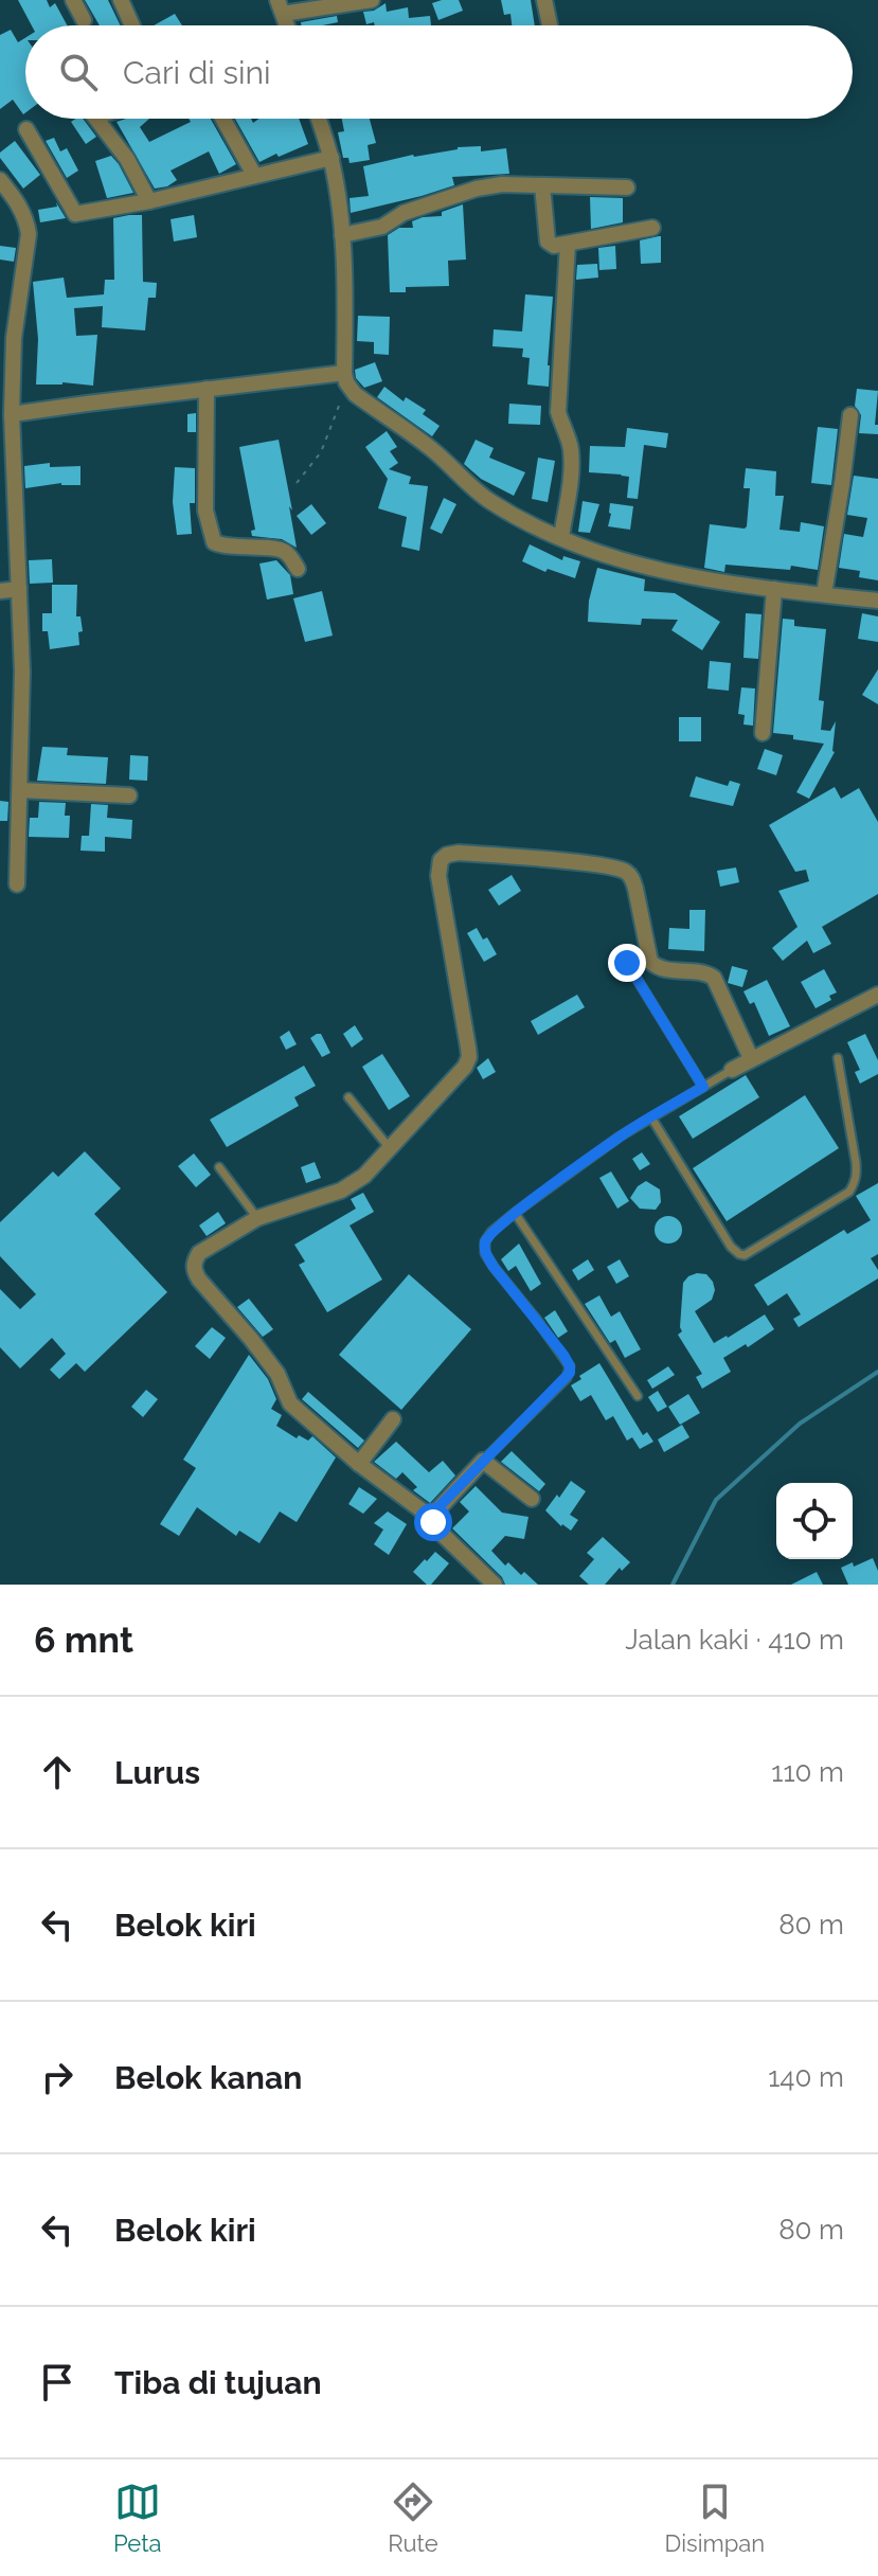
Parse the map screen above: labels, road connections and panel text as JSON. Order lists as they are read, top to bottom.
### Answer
{
  "page": {
    "search": "Cari di sini",
    "heading": ["6 mnt", "Jalan kaki · 410 m"],
    "list": [
      ["Lurus", "110 m"],
      ["Belok kiri", "80 m"],
      ["Belok kanan", "140 m"],
      ["Belok kiri", "80 m"],
      "Tiba di tujuan"
    ],
    "nav": ["Peta", "Rute", "Disimpan"]
  }
}
